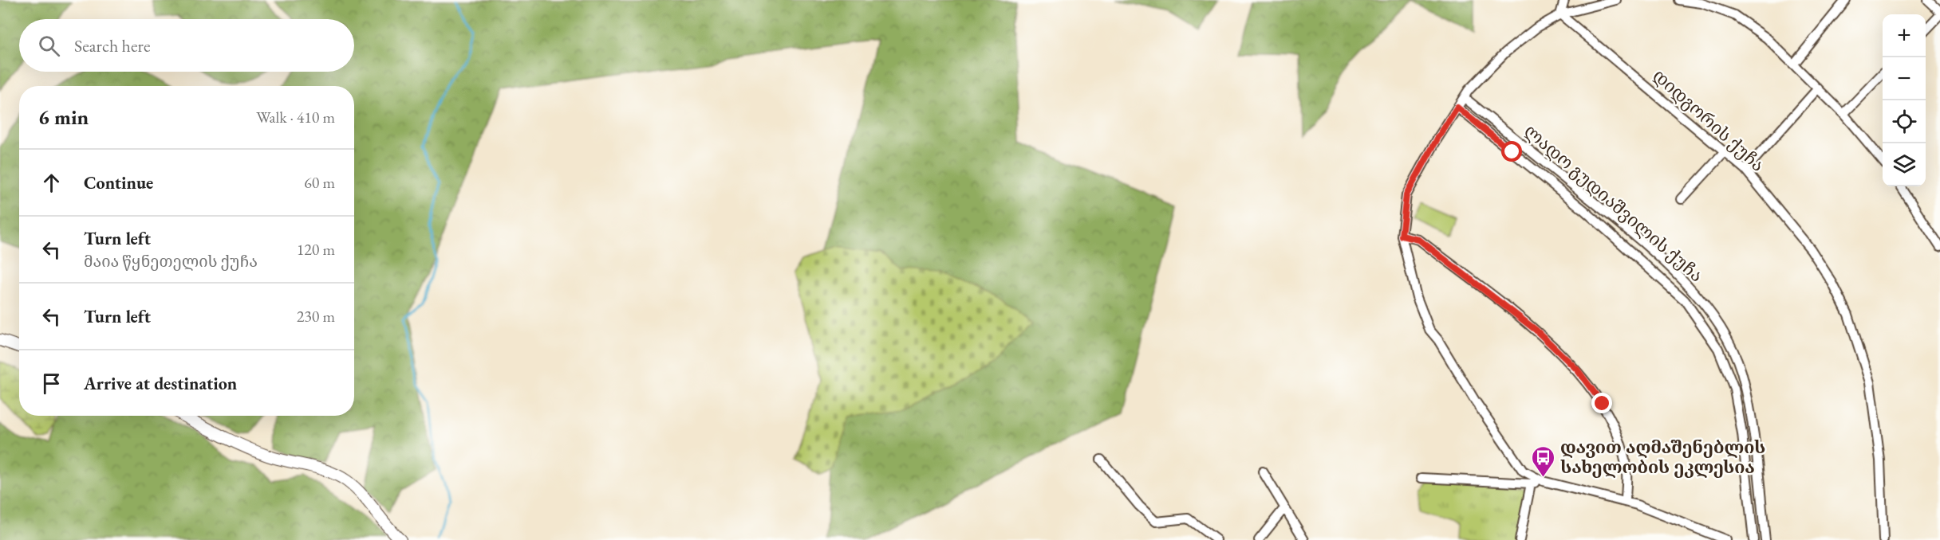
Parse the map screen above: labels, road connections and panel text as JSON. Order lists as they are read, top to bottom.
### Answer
{
  "streets": {
    "street": ["დიდგორის ქუჩა", "ლადო გუდიაშვილის ქუჩა"]
  },
  "places": {
    "bus stop": ["დავით აღმაშენებლის სახელობის ეკლესია"]
  },
  "page": {
    "map_buttons": ["+", "−"],
    "search": "Search here",
    "heading": ["6 min", "Walk · 410 m"],
    "list": [
      ["Continue", "60 m"],
      ["Turn left", "მაია წყნეთელის ქუჩა", "120 m"],
      ["Turn left", "230 m"],
      "Arrive at destination"
    ]
  }
}
